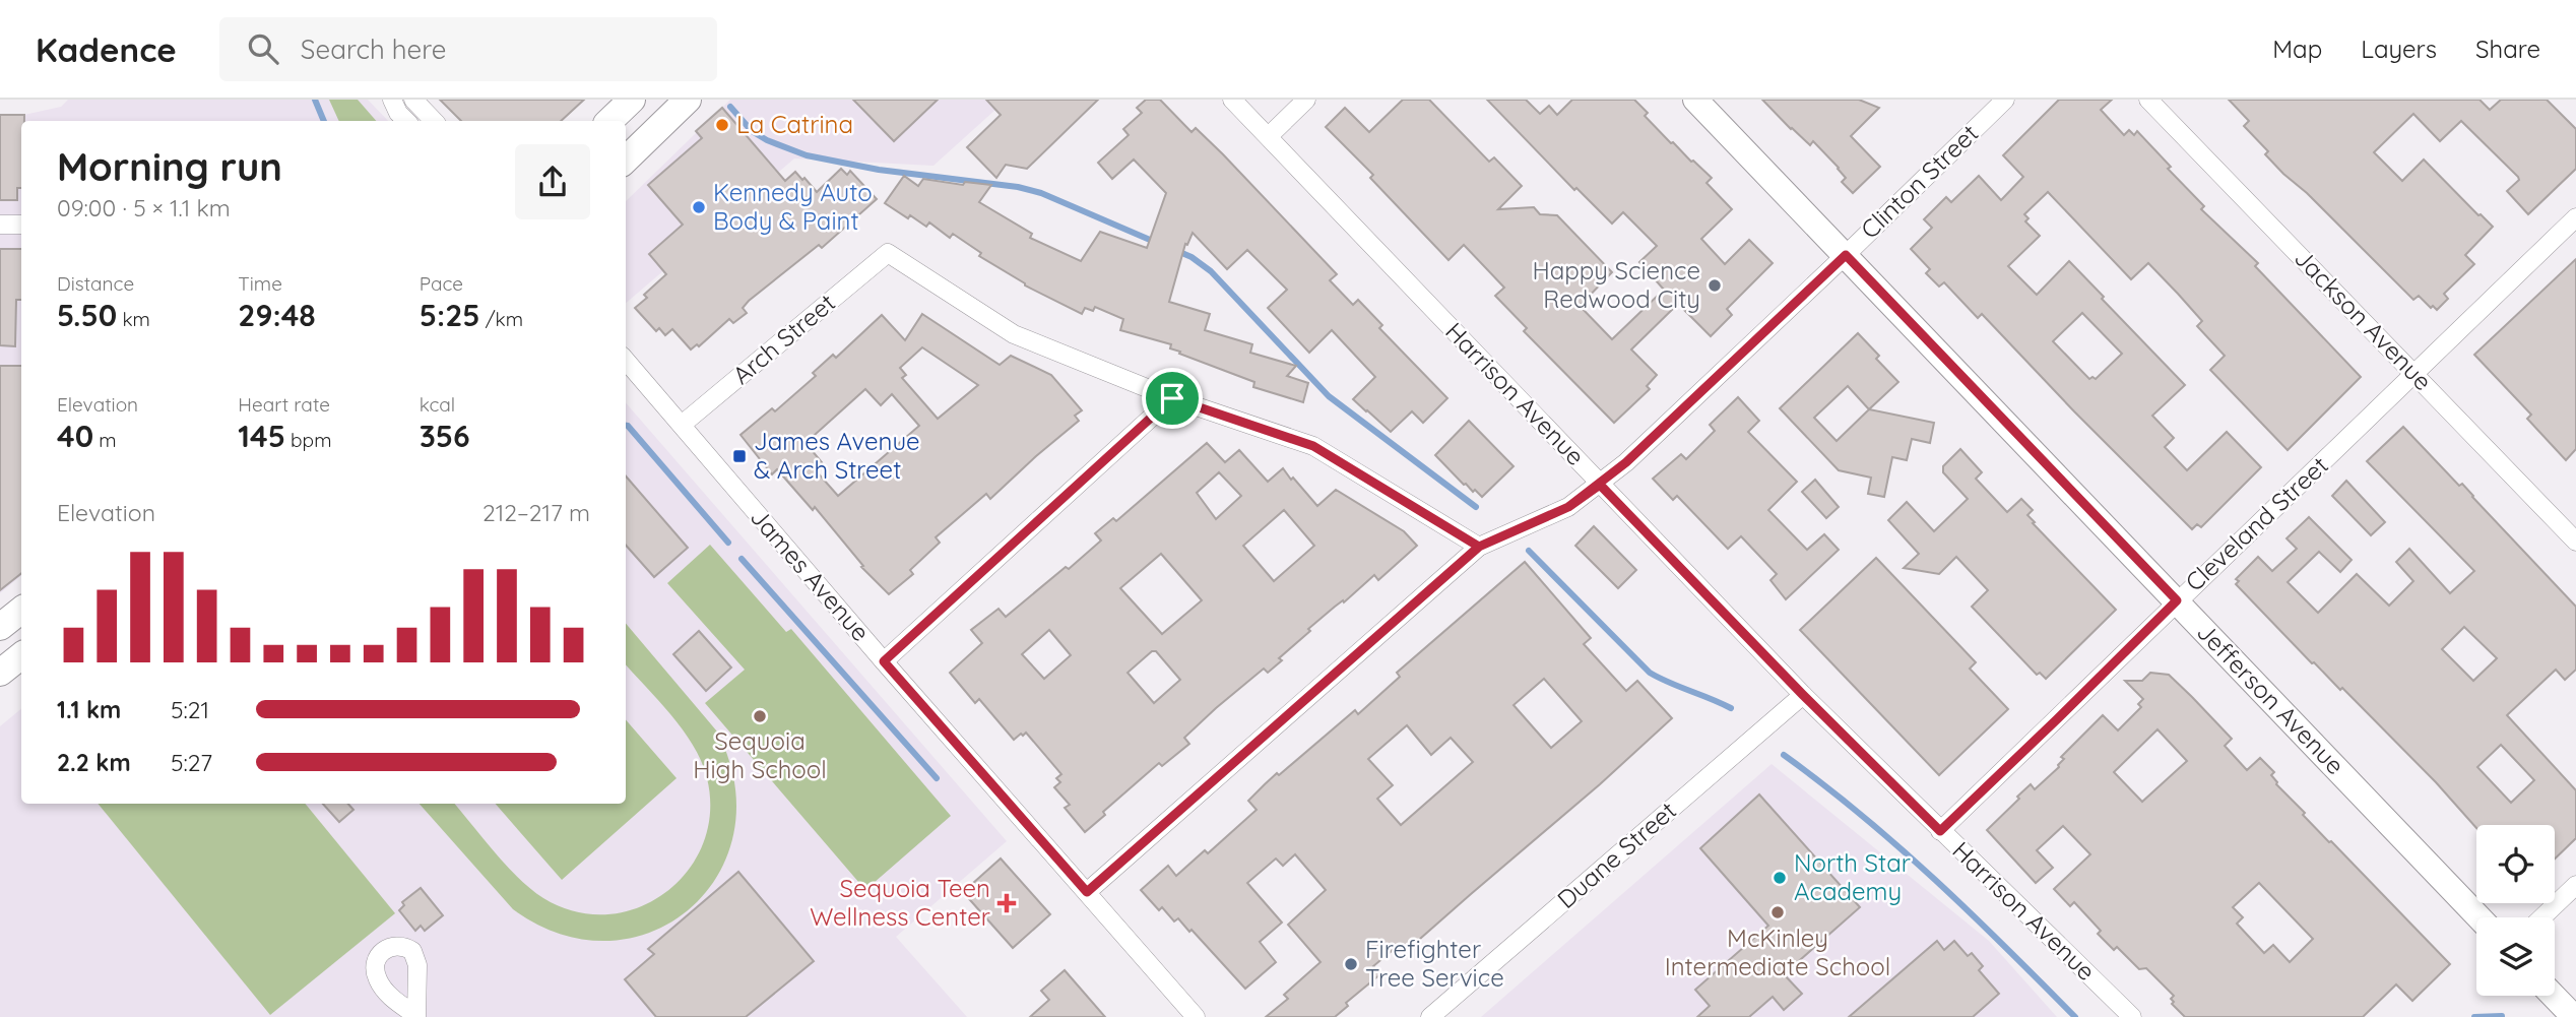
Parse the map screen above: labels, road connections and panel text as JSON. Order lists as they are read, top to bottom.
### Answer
{
  "streets": {
    "main road": ["Jefferson Avenue"],
    "street": [
      "Clinton Street",
      "Jackson Avenue",
      "Arch Street",
      "Harrison Avenue",
      "Cleveland Street",
      "James Avenue",
      "Duane Street"
    ]
  },
  "crossings": [
    ["Clinton Street", "Harrison Avenue"],
    ["Clinton Street", "James Avenue"],
    ["Clinton Street", "Jefferson Avenue"],
    ["Jackson Avenue", "Cleveland Street"],
    ["Arch Street", "James Avenue"],
    ["Harrison Avenue", "Cleveland Street"],
    ["Harrison Avenue", "Duane Street"],
    ["Cleveland Street", "Jefferson Avenue"]
  ],
  "places": {
    "other": [
      "La Catrina",
      "Kennedy Auto Body & Paint",
      "Happy Science Redwood City",
      "Sequoia High School",
      "North Star Academy",
      "McKinley Intermediate School",
      "Firefighter Tree Service"
    ],
    "transit": ["James Avenue & Arch Street"],
    "health": ["Sequoia Teen Wellness Center"]
  },
  "page": {
    "header": "Kadence",
    "search": "Search here",
    "nav": ["Map", "Layers", "Share"],
    "heading": ["Morning run", "09:00 · 5 × 1.1 km"],
    "stats": [
      ["Distance", "5.50 km"],
      ["Time", "29:48"],
      ["Pace", "5:25 /km"],
      ["Elevation", "40 m"],
      ["Heart rate", "145 bpm"],
      ["kcal", "356"]
    ],
    "chart": ["Elevation", "212–217 m"],
    "list": [
      {
        "name": "1.1 km",
        "note": "5:21"
      },
      {
        "name": "2.2 km",
        "note": "5:27"
      }
    ]
  }
}
